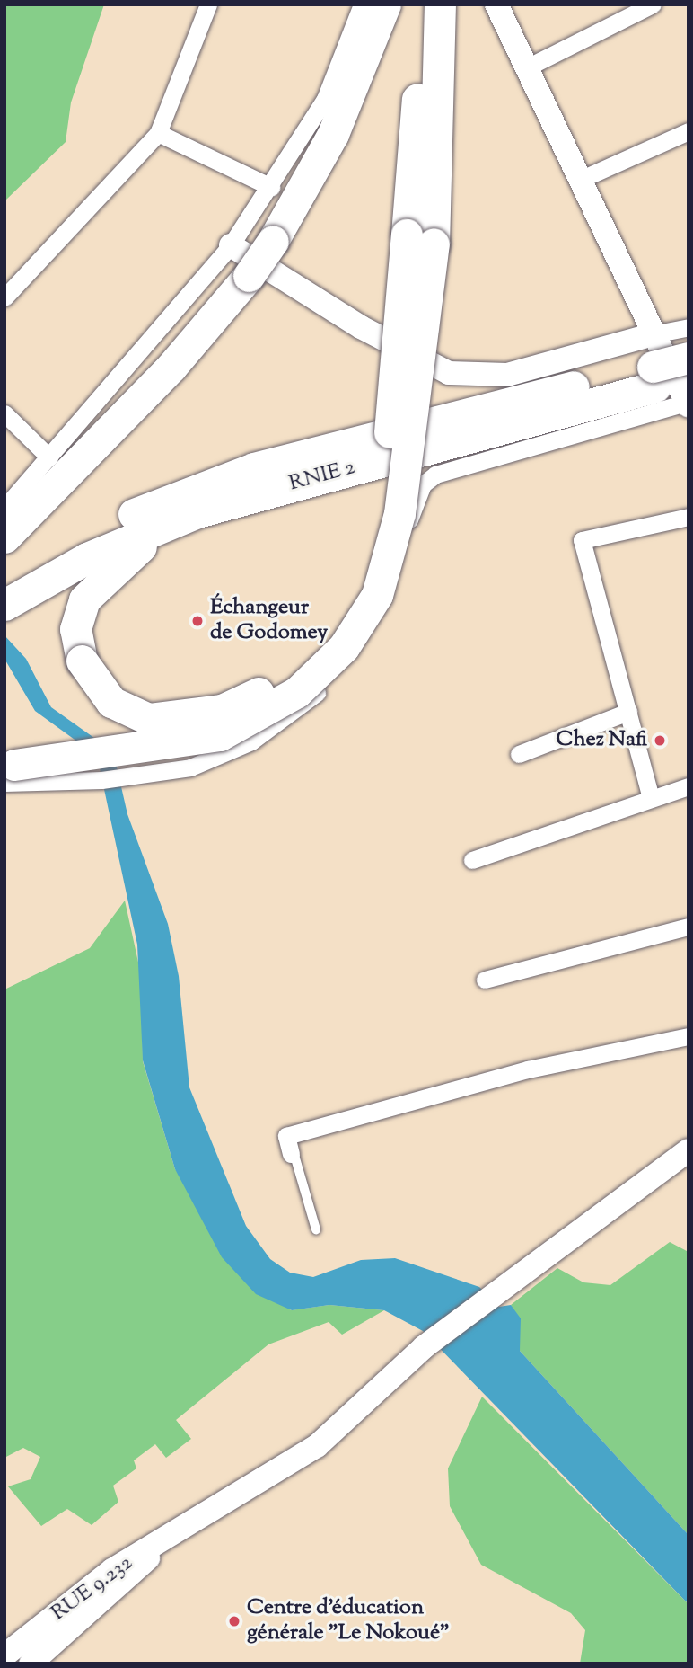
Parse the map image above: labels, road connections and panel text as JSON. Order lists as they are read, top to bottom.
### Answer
{
  "streets": {
    "highway": ["RNIE 2"],
    "street": ["RUE 9.232"]
  },
  "places": ["Échangeur de Godomey", "Chez Nafi", "Centre d'éducation générale \"Le Nokoué\""]
}
